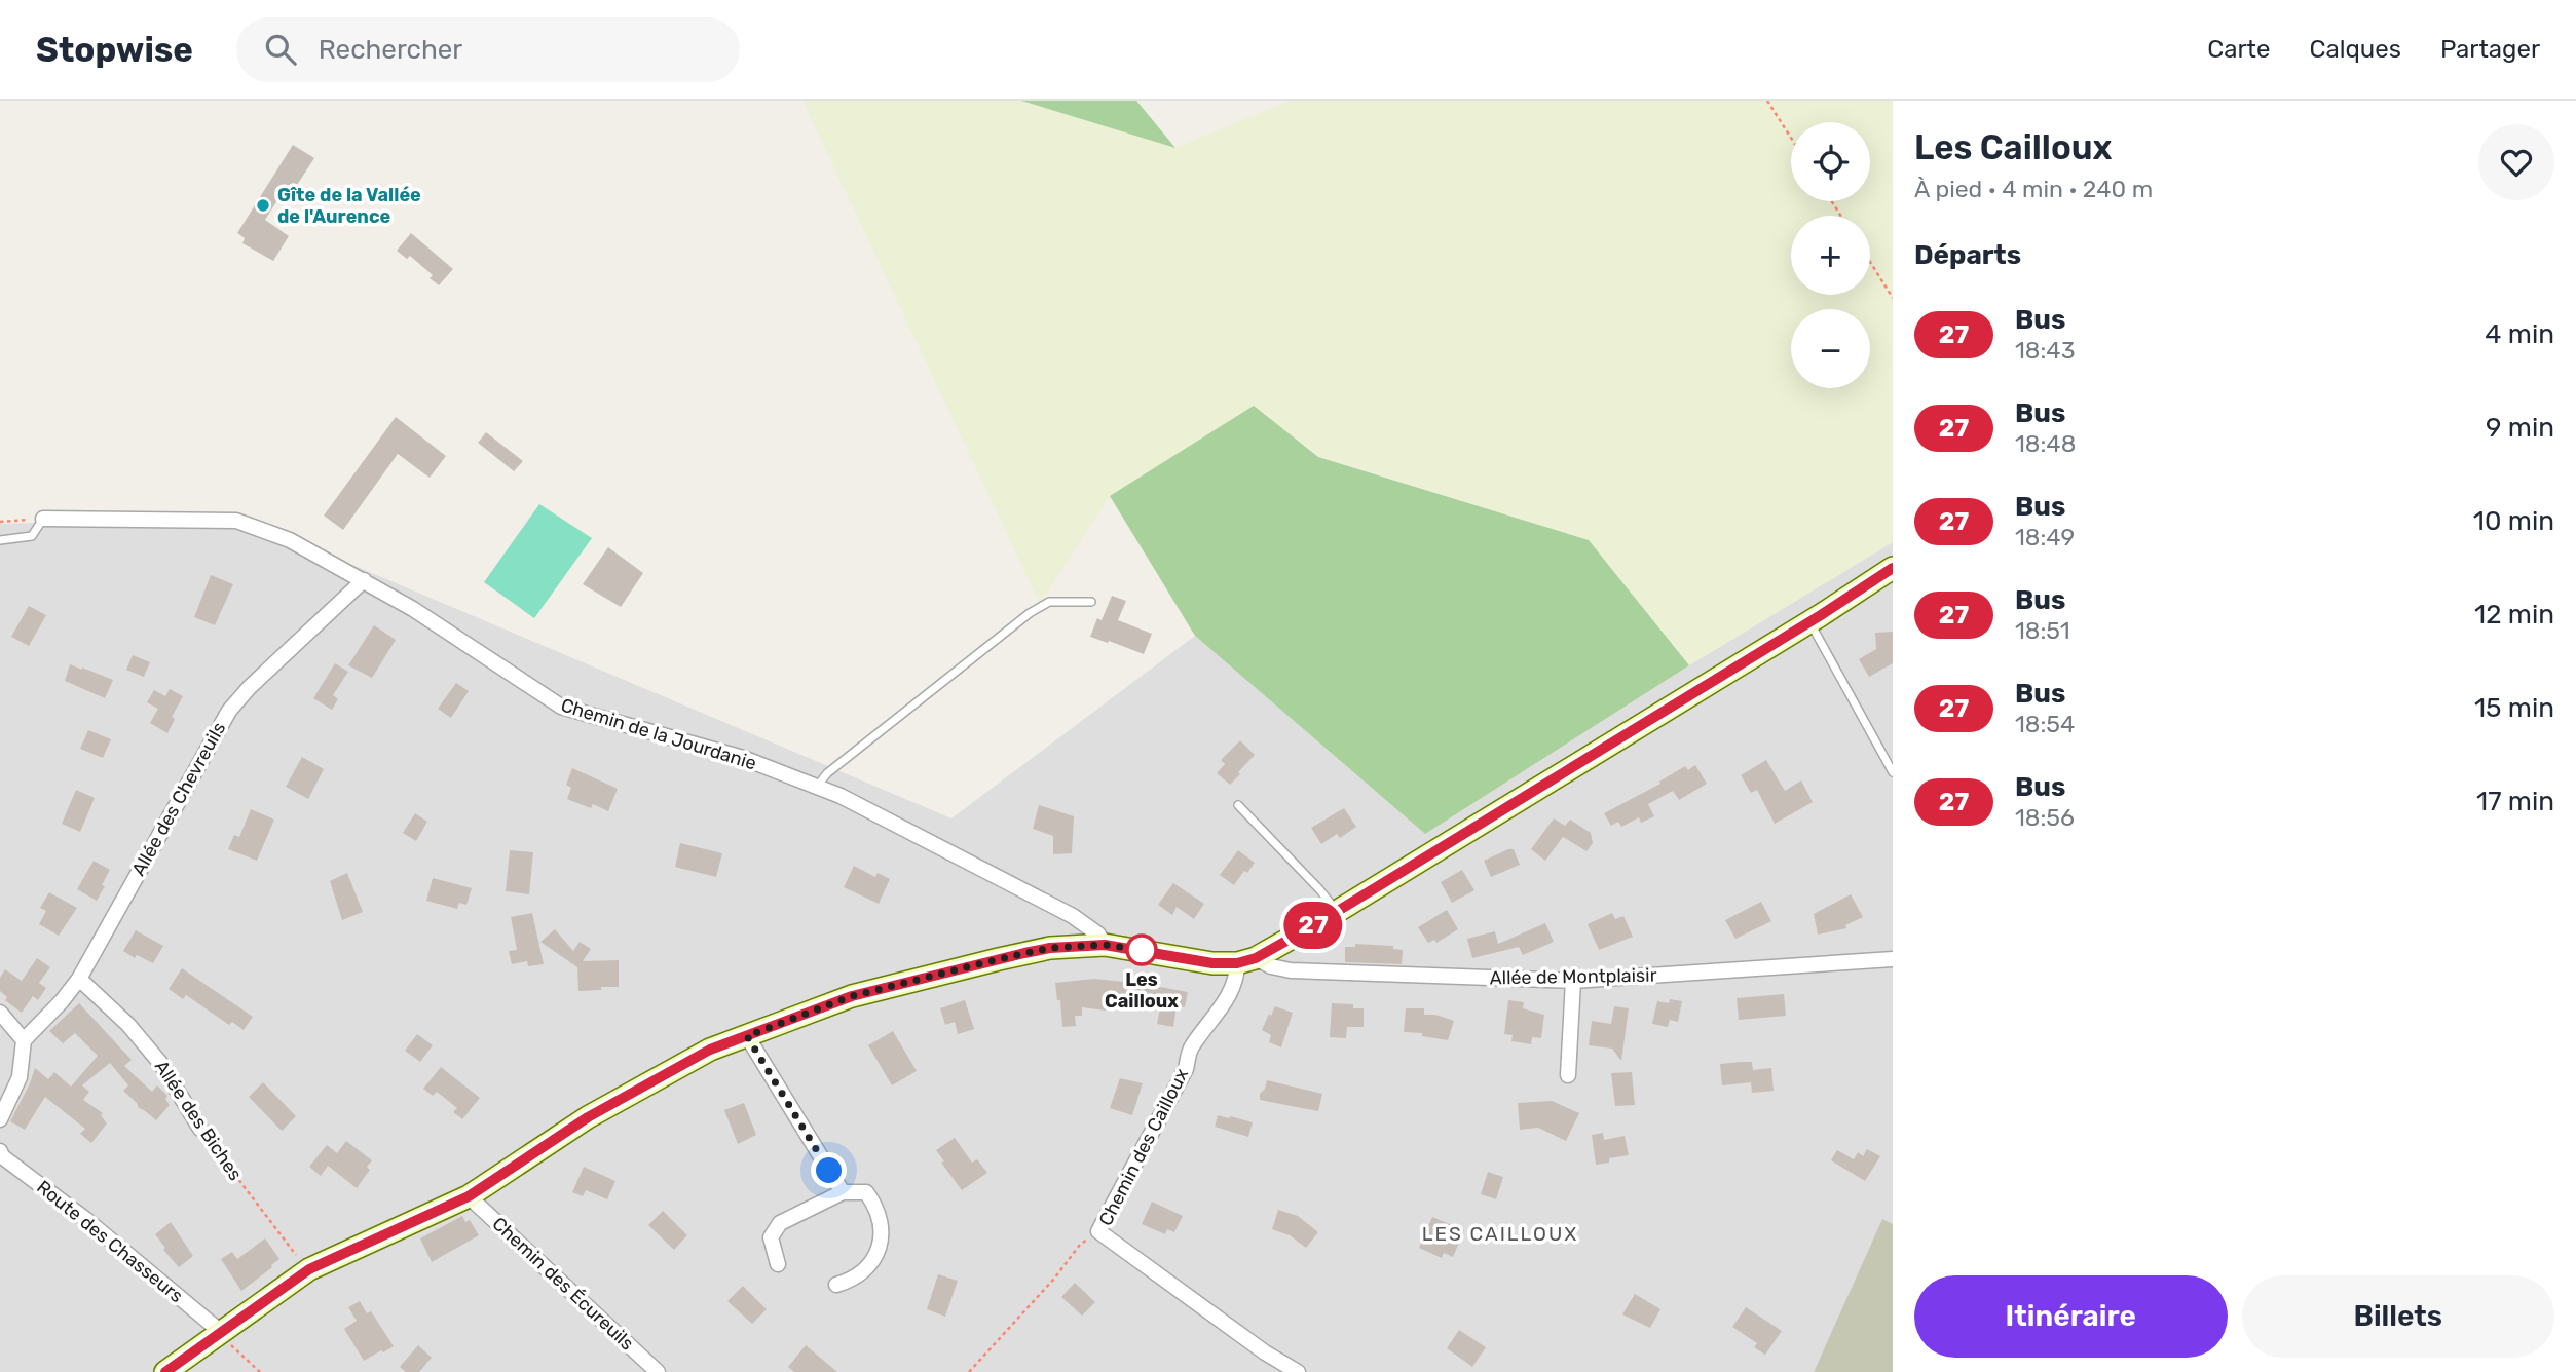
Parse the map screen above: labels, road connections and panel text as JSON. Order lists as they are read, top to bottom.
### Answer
{
  "streets": {
    "street": [
      "Chemin de la Jourdanie",
      "Allée des Chevreuils",
      "Allée de Montplaisir",
      "Allée des Biches",
      "Chemin des Cailloux",
      "Route des Chasseurs",
      "Chemin des Écureuils"
    ]
  },
  "crossings": [
    ["Chemin de la Jourdanie", "Allée des Chevreuils"],
    ["Allée des Chevreuils", "Allée des Biches"],
    ["Allée de Montplaisir", "Chemin des Cailloux"]
  ],
  "districts": ["LES CAILLOUX"],
  "places": ["Gîte de la Vallée de l'Aurence", "Les Cailloux"],
  "lines": ["bus line 27"],
  "page": {
    "header": "Stopwise",
    "search": "Rechercher",
    "nav": ["Carte", "Calques", "Partager"],
    "on_map": "27",
    "heading": [
      ["Les Cailloux", "À pied · 4 min · 240 m"],
      "Départs"
    ],
    "map_buttons": ["+", "−"],
    "list": [
      {
        "mark": "27",
        "name": "Bus",
        "note": "18:43",
        "value": "4 min"
      },
      {
        "mark": "27",
        "name": "Bus",
        "note": "18:48",
        "value": "9 min"
      },
      {
        "mark": "27",
        "name": "Bus",
        "note": "18:49",
        "value": "10 min"
      },
      {
        "mark": "27",
        "name": "Bus",
        "note": "18:51",
        "value": "12 min"
      },
      {
        "mark": "27",
        "name": "Bus",
        "note": "18:54",
        "value": "15 min"
      },
      {
        "mark": "27",
        "name": "Bus",
        "note": "18:56",
        "value": "17 min"
      }
    ],
    "buttons": ["Itinéraire", "Billets"]
  }
}
